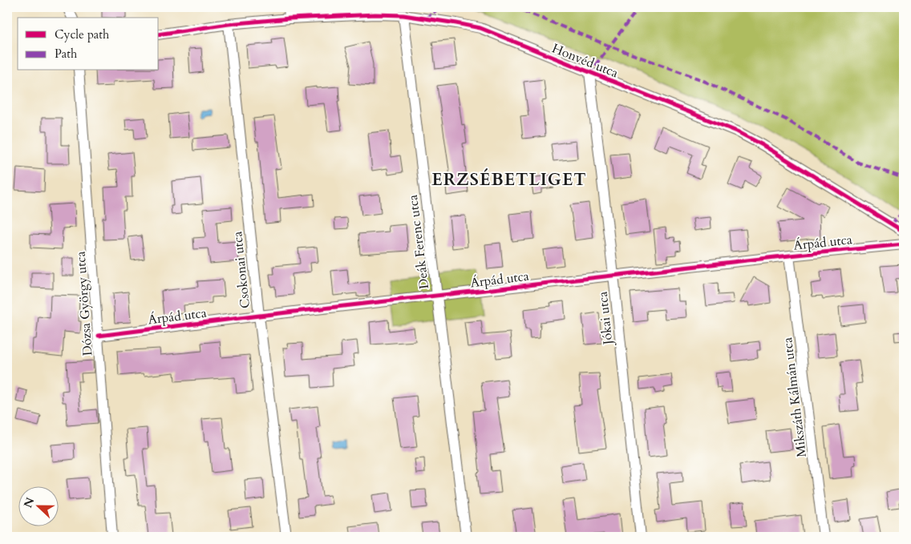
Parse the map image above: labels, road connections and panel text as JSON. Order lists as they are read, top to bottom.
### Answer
{
  "streets": {
    "street": [
      "Honvéd utca",
      "Deák Ferenc utca",
      "Árpád utca",
      "Csokonai utca",
      "Dózsa György utca",
      "Jókai utca",
      "Mikszáth Kálmán utca"
    ]
  },
  "crossings": [
    ["Honvéd utca", "Deák Ferenc utca"],
    ["Honvéd utca", "Csokonai utca"],
    ["Honvéd utca", "Jókai utca"],
    ["Deák Ferenc utca", "Árpád utca"],
    ["Árpád utca", "Csokonai utca"],
    ["Árpád utca", "Dózsa György utca"],
    ["Árpád utca", "Jókai utca"],
    ["Árpád utca", "Mikszáth Kálmán utca"]
  ],
  "districts": ["ERZSÉBETLIGET"],
  "legend": ["Cycle path", "Path"],
  "north": "left"
}
